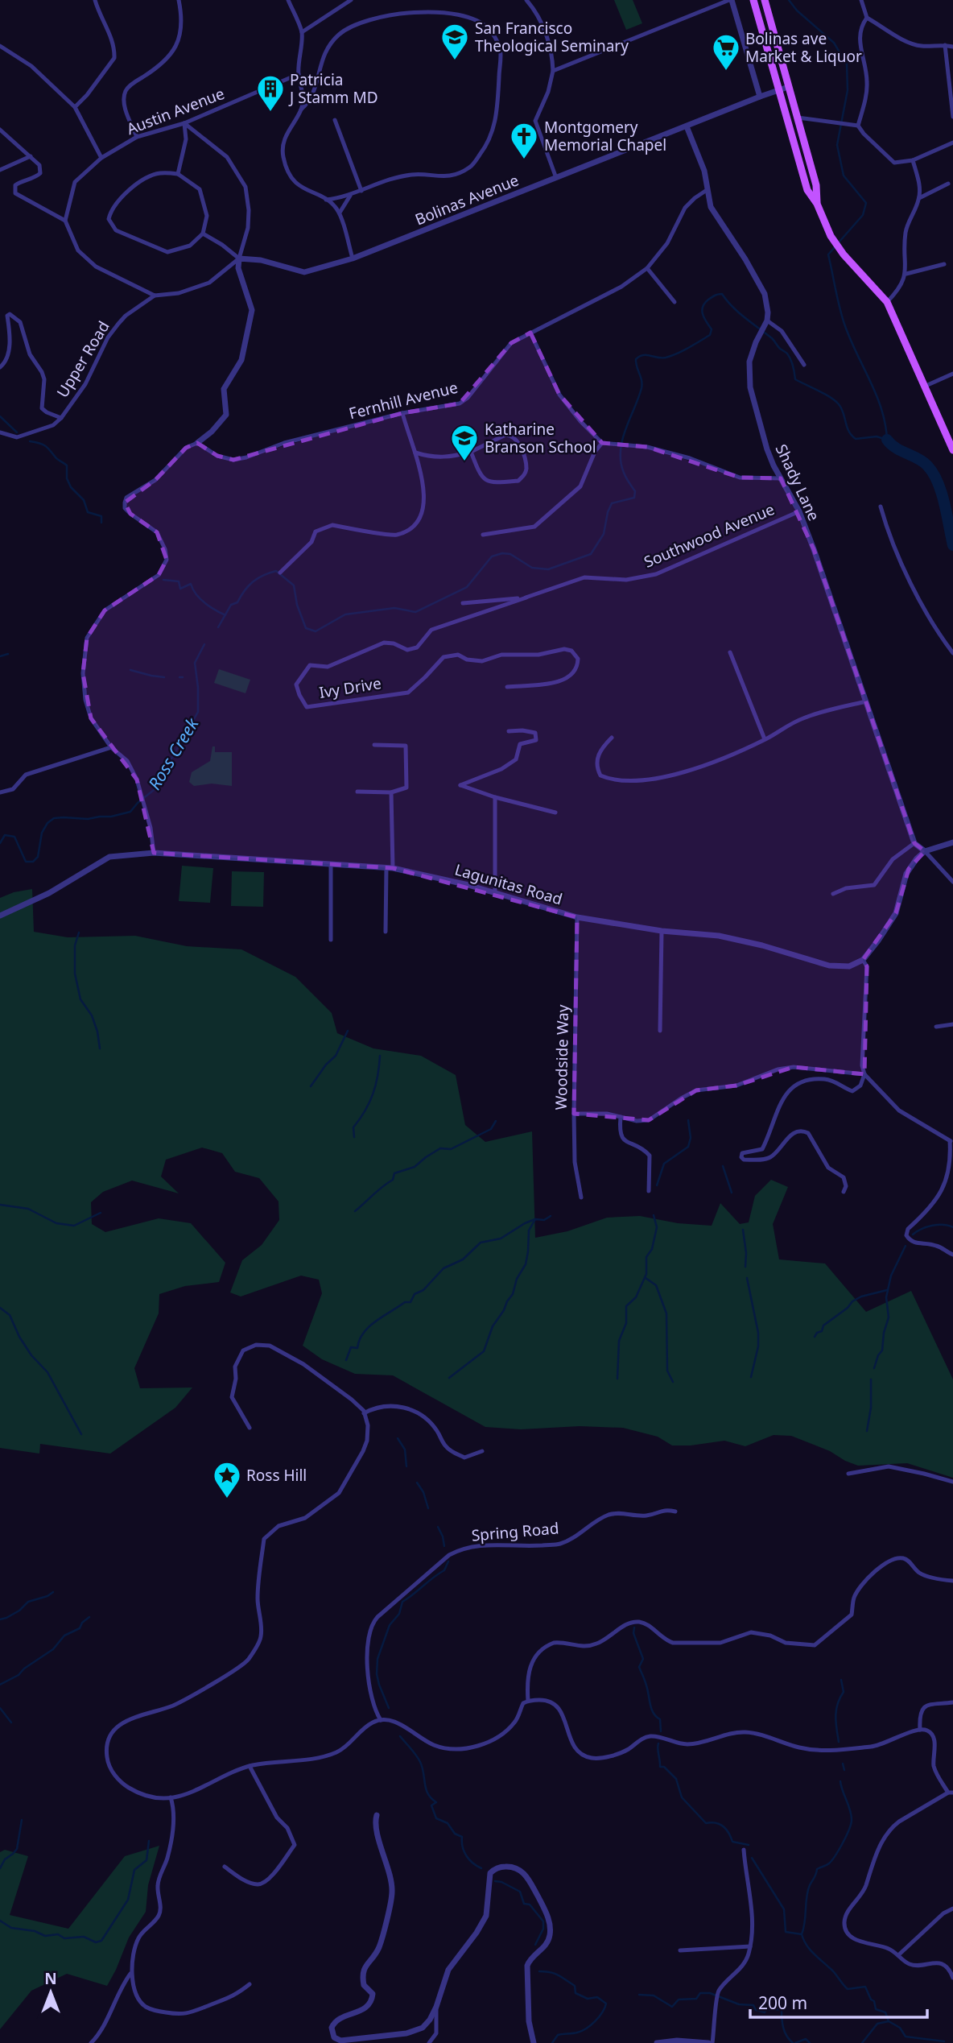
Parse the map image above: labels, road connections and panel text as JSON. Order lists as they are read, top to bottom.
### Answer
{
  "streets": {
    "street": [
      "Austin Avenue",
      "Bolinas Avenue",
      "Upper Road",
      "Fernhill Avenue",
      "Shady Lane",
      "Southwood Avenue",
      "Ivy Drive",
      "Lagunitas Road",
      "Woodside Way",
      "Spring Road"
    ]
  },
  "crossings": [
    ["Bolinas Avenue", "Shady Lane"],
    ["Fernhill Avenue", "Shady Lane"],
    ["Shady Lane", "Southwood Avenue"],
    ["Southwood Avenue", "Ivy Drive"],
    ["Lagunitas Road", "Woodside Way"]
  ],
  "water": ["Ross Creek"],
  "places": {
    "school or university": ["San Francisco Theological Seminary", "Katharine Branson School"],
    "supermarket": ["Bolinas ave Market & Liquor"],
    "building": ["Patricia J Stamm MD"],
    "church": ["Montgomery Memorial Chapel"],
    "place": ["Ross Hill"]
  },
  "scale_bar": "200 m",
  "north": "top"
}
